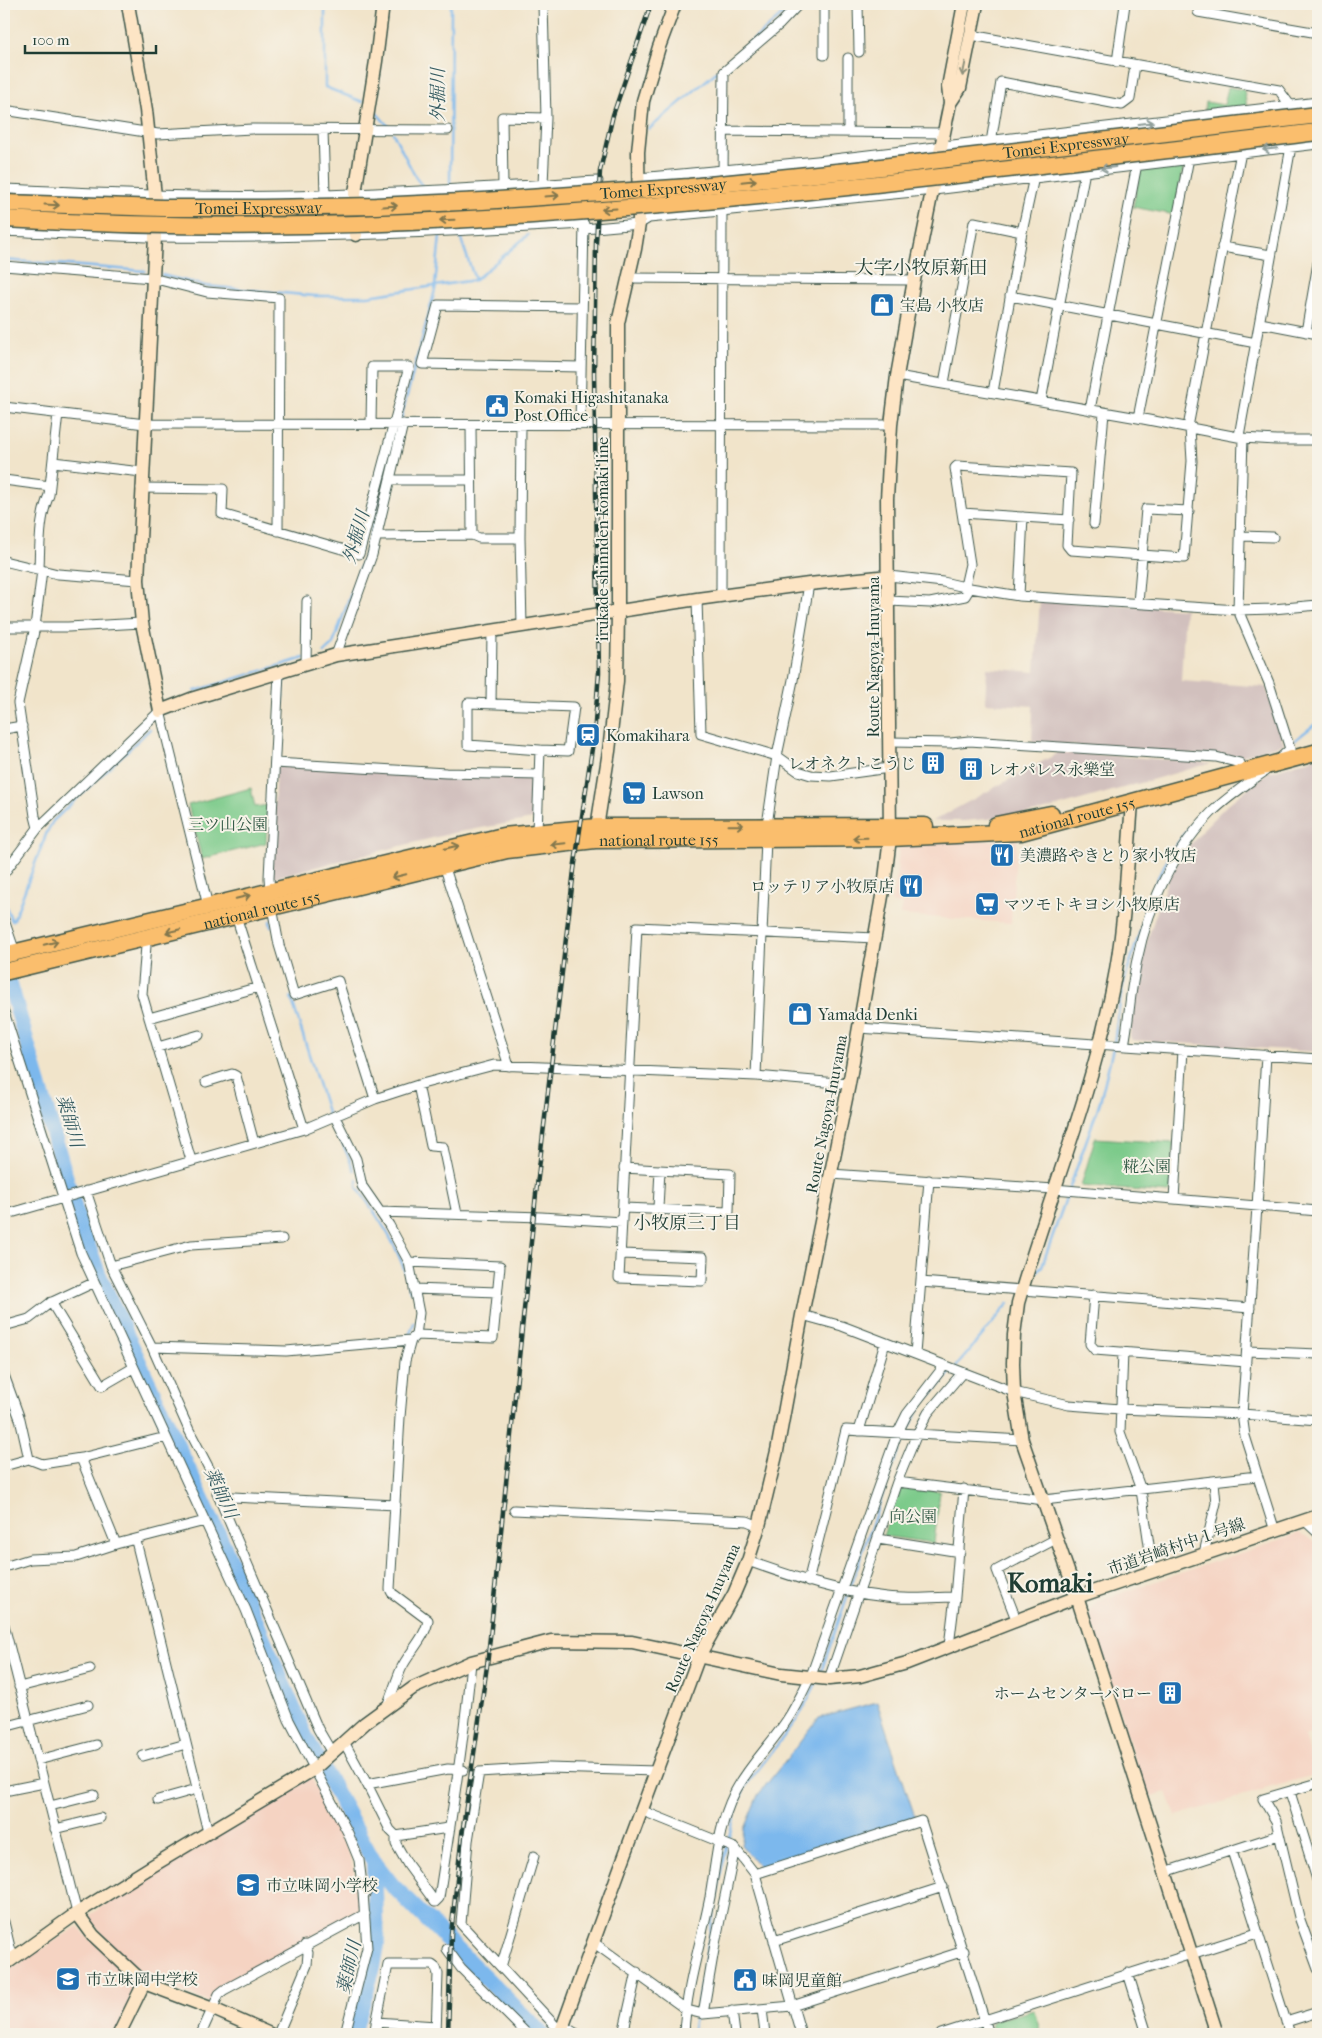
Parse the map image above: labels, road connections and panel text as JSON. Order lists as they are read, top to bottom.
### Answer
{
  "streets": {
    "highway": ["Tomei Expressway", "national route 155"],
    "street": ["irukade-shinnden-komaki line", "Route Nagoya-Inuyama", "市道岩崎村中１号線"]
  },
  "crossings": [
    ["irukade-shinnden-komaki line", "national route 155"],
    ["Route Nagoya-Inuyama", "national route 155"],
    ["Route Nagoya-Inuyama", "市道岩崎村中１号線"]
  ],
  "districts": ["大字小牧原新田", "小牧原三丁目", "Komaki"],
  "water": ["外掘川", "薬師川"],
  "parks": ["三ツ山公園", "糀公園", "向公園"],
  "places": {
    "shop": ["宝島 小牧店", "Yamada Denki"],
    "public building": ["Komaki Higashitanaka Post Office", "味岡児童館"],
    "station": ["Komakihara"],
    "building": ["レオネクトこうじ", "レオパレス永樂堂", "ホームセンターバロー"],
    "supermarket": ["Lawson", "マツモトキヨシ小牧原店"],
    "restaurant": ["美濃路やきとり家小牧店", "ロッテリア小牧原店"],
    "school or university": ["市立味岡小学校", "市立味岡中学校"]
  },
  "scale_bar": "100 m"
}
